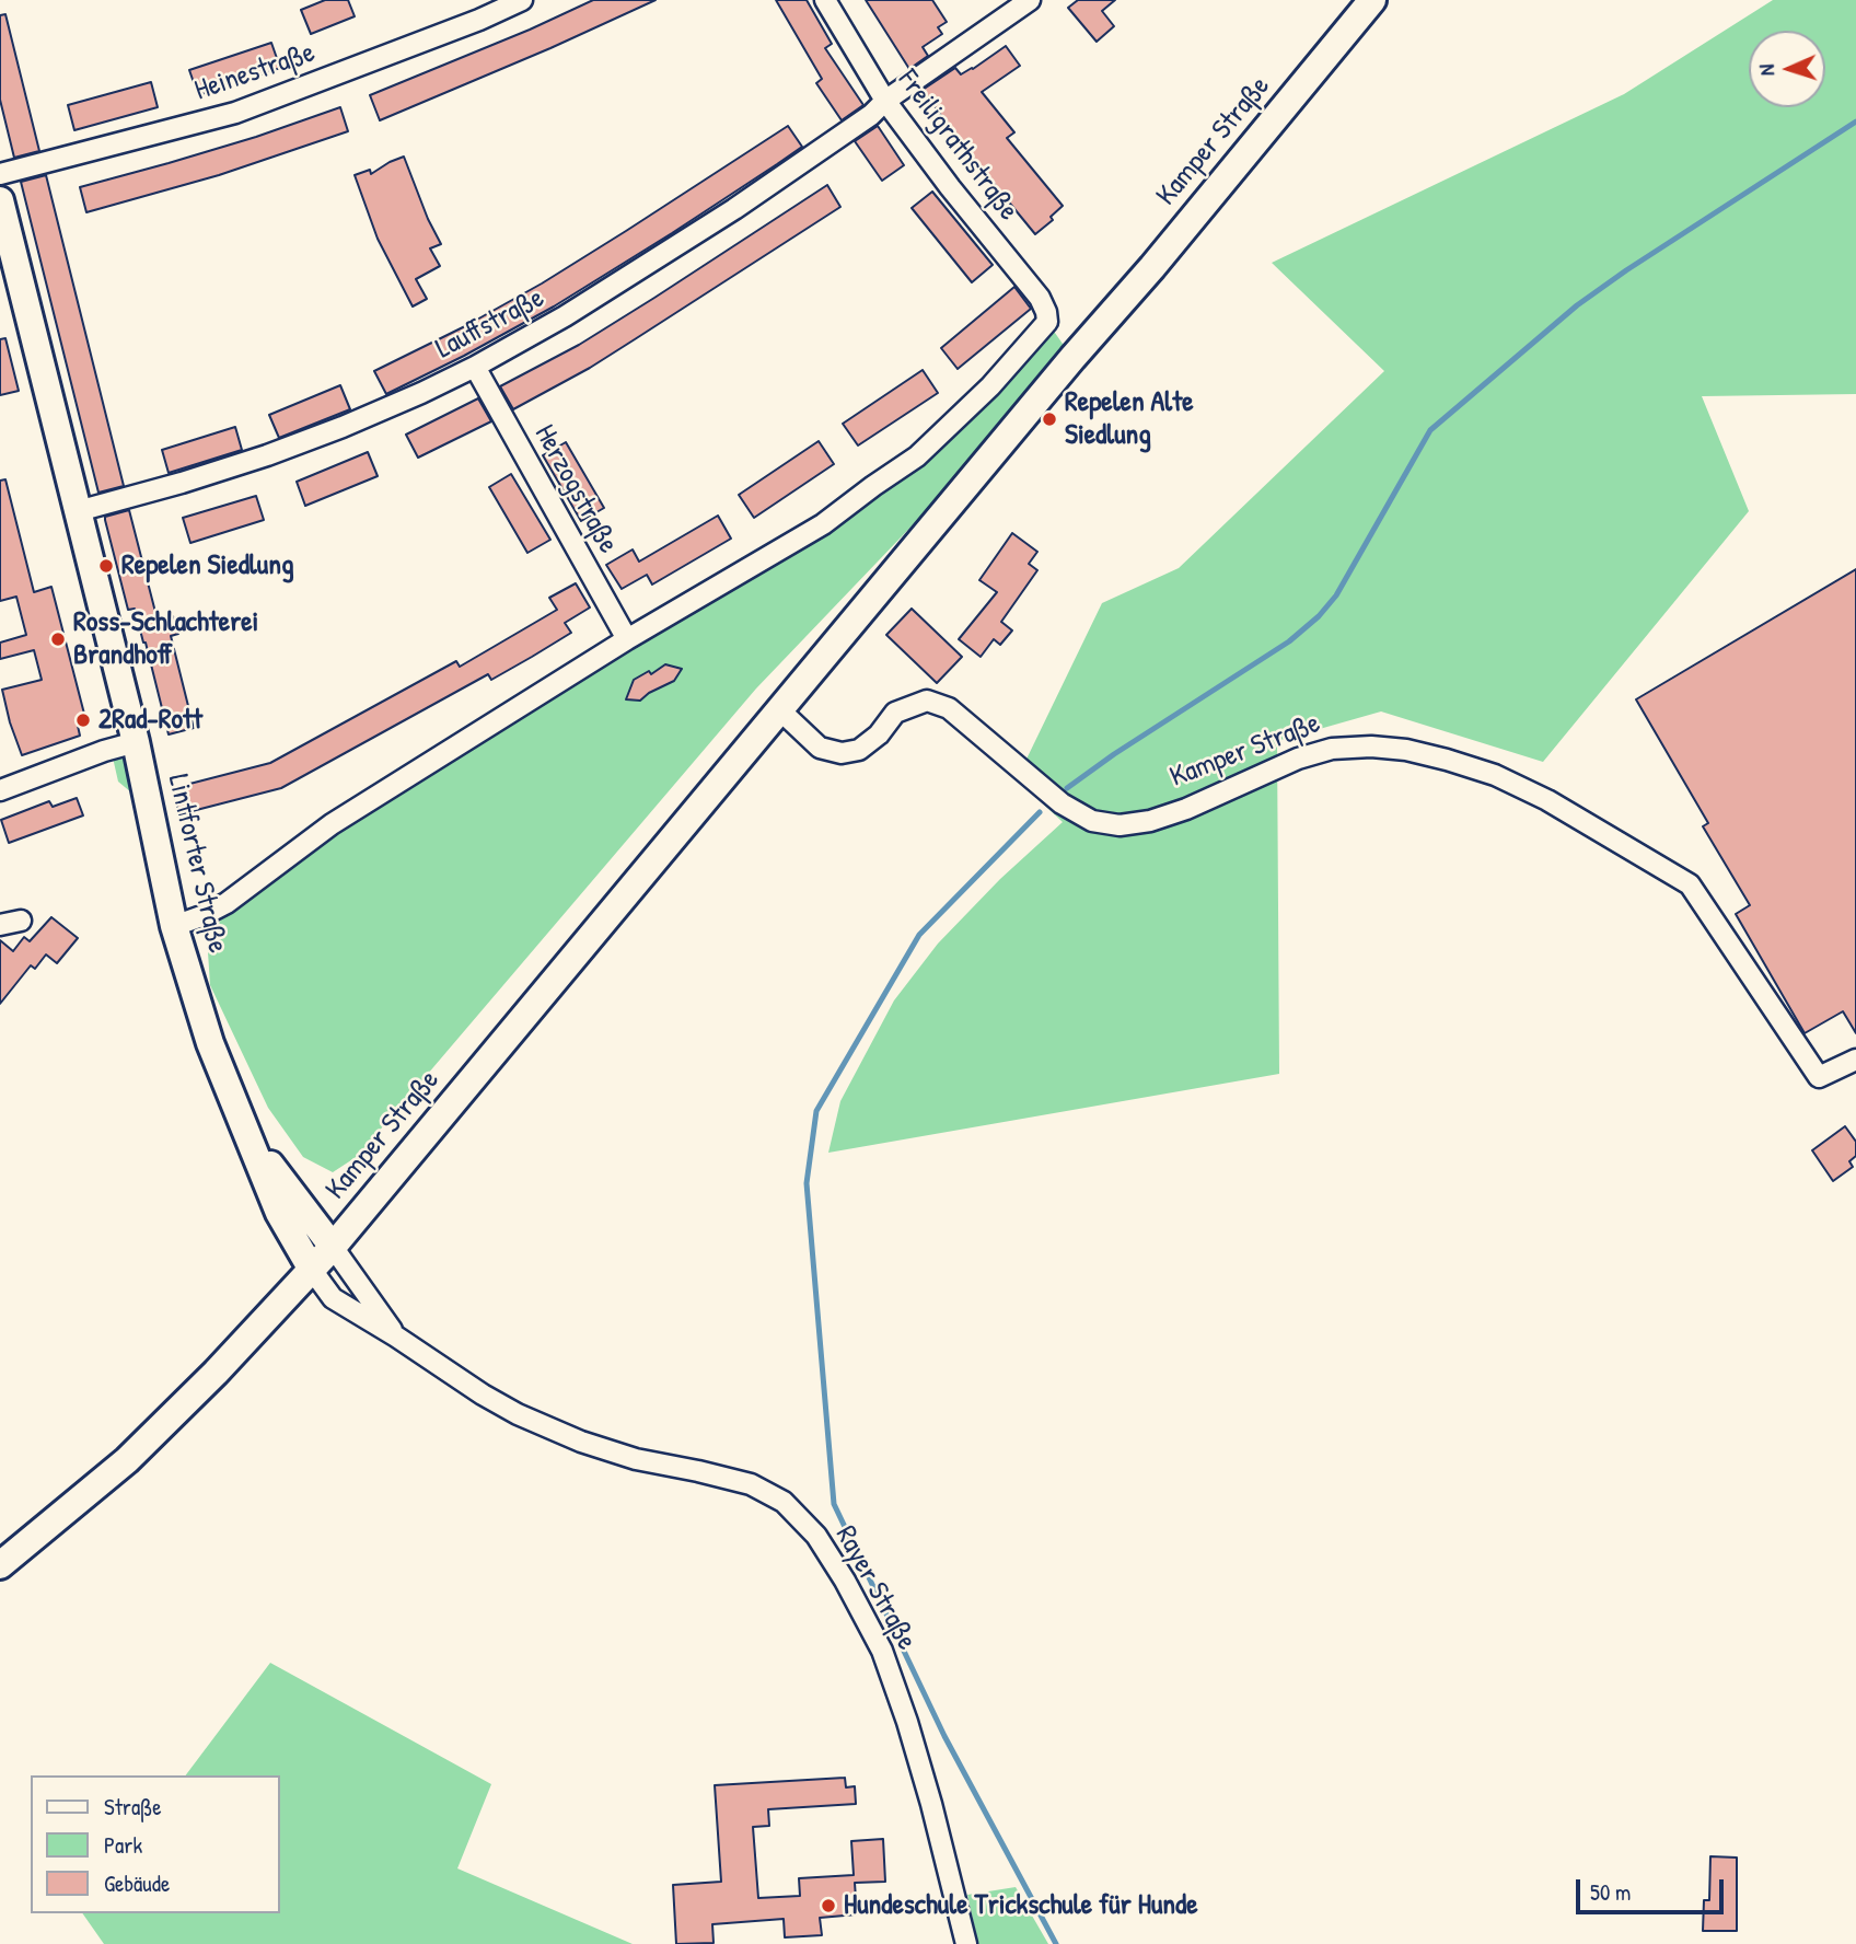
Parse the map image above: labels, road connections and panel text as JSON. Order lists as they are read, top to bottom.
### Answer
{
  "streets": {
    "main road": ["Kamper Straße", "Lintforter Straße"],
    "street": [
      "Heinestraße",
      "Freiligrathstraße",
      "Lauffstraße",
      "Herzogstraße",
      "Rayer Straße"
    ]
  },
  "crossings": [
    ["Kamper Straße", "Lintforter Straße"],
    ["Kamper Straße", "Rayer Straße"],
    ["Freiligrathstraße", "Lauffstraße"],
    ["Freiligrathstraße", "Herzogstraße"],
    ["Lauffstraße", "Herzogstraße"],
    ["Lauffstraße", "Lintforter Straße"],
    ["Lintforter Straße", "Rayer Straße"]
  ],
  "places": [
    "Repelen Alte Siedlung",
    "Repelen Siedlung",
    "Ross-Schlachterei Brandhoff",
    "2Rad-Rott",
    "Hundeschule Trickschule für Hunde"
  ],
  "legend": ["Straße", "Park", "Gebäude"],
  "scale_bar": "50 m",
  "north": "left"
}
